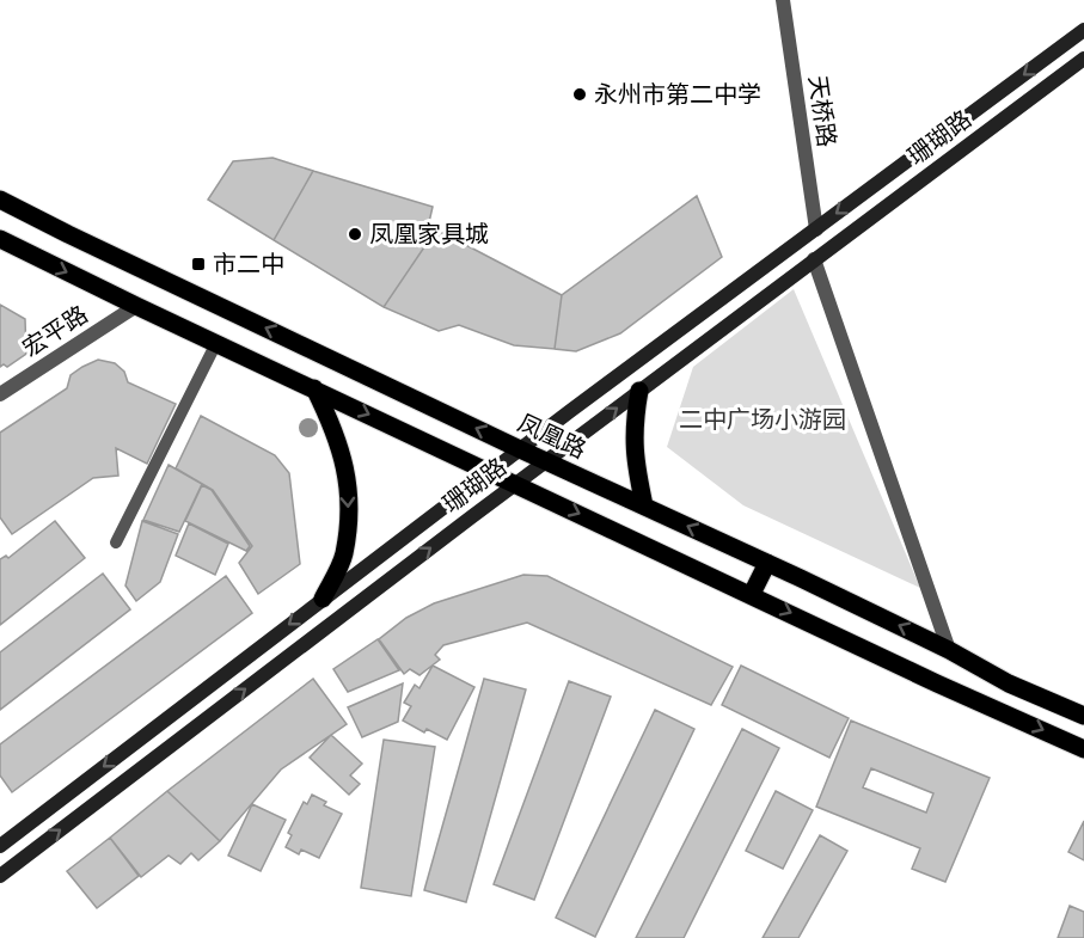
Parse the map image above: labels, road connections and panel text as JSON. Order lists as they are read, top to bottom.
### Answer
{
  "streets": {
    "main road": ["珊瑚路", "凤凰路"],
    "street": ["天桥路", "宏平路"]
  },
  "crossings": [
    ["天桥路", "珊瑚路"],
    ["珊瑚路", "凤凰路"]
  ],
  "parks": ["二中广场小游园"],
  "places": {
    "other": ["永州市第二中学", "凤凰家具城"],
    "transit": ["市二中"]
  }
}
